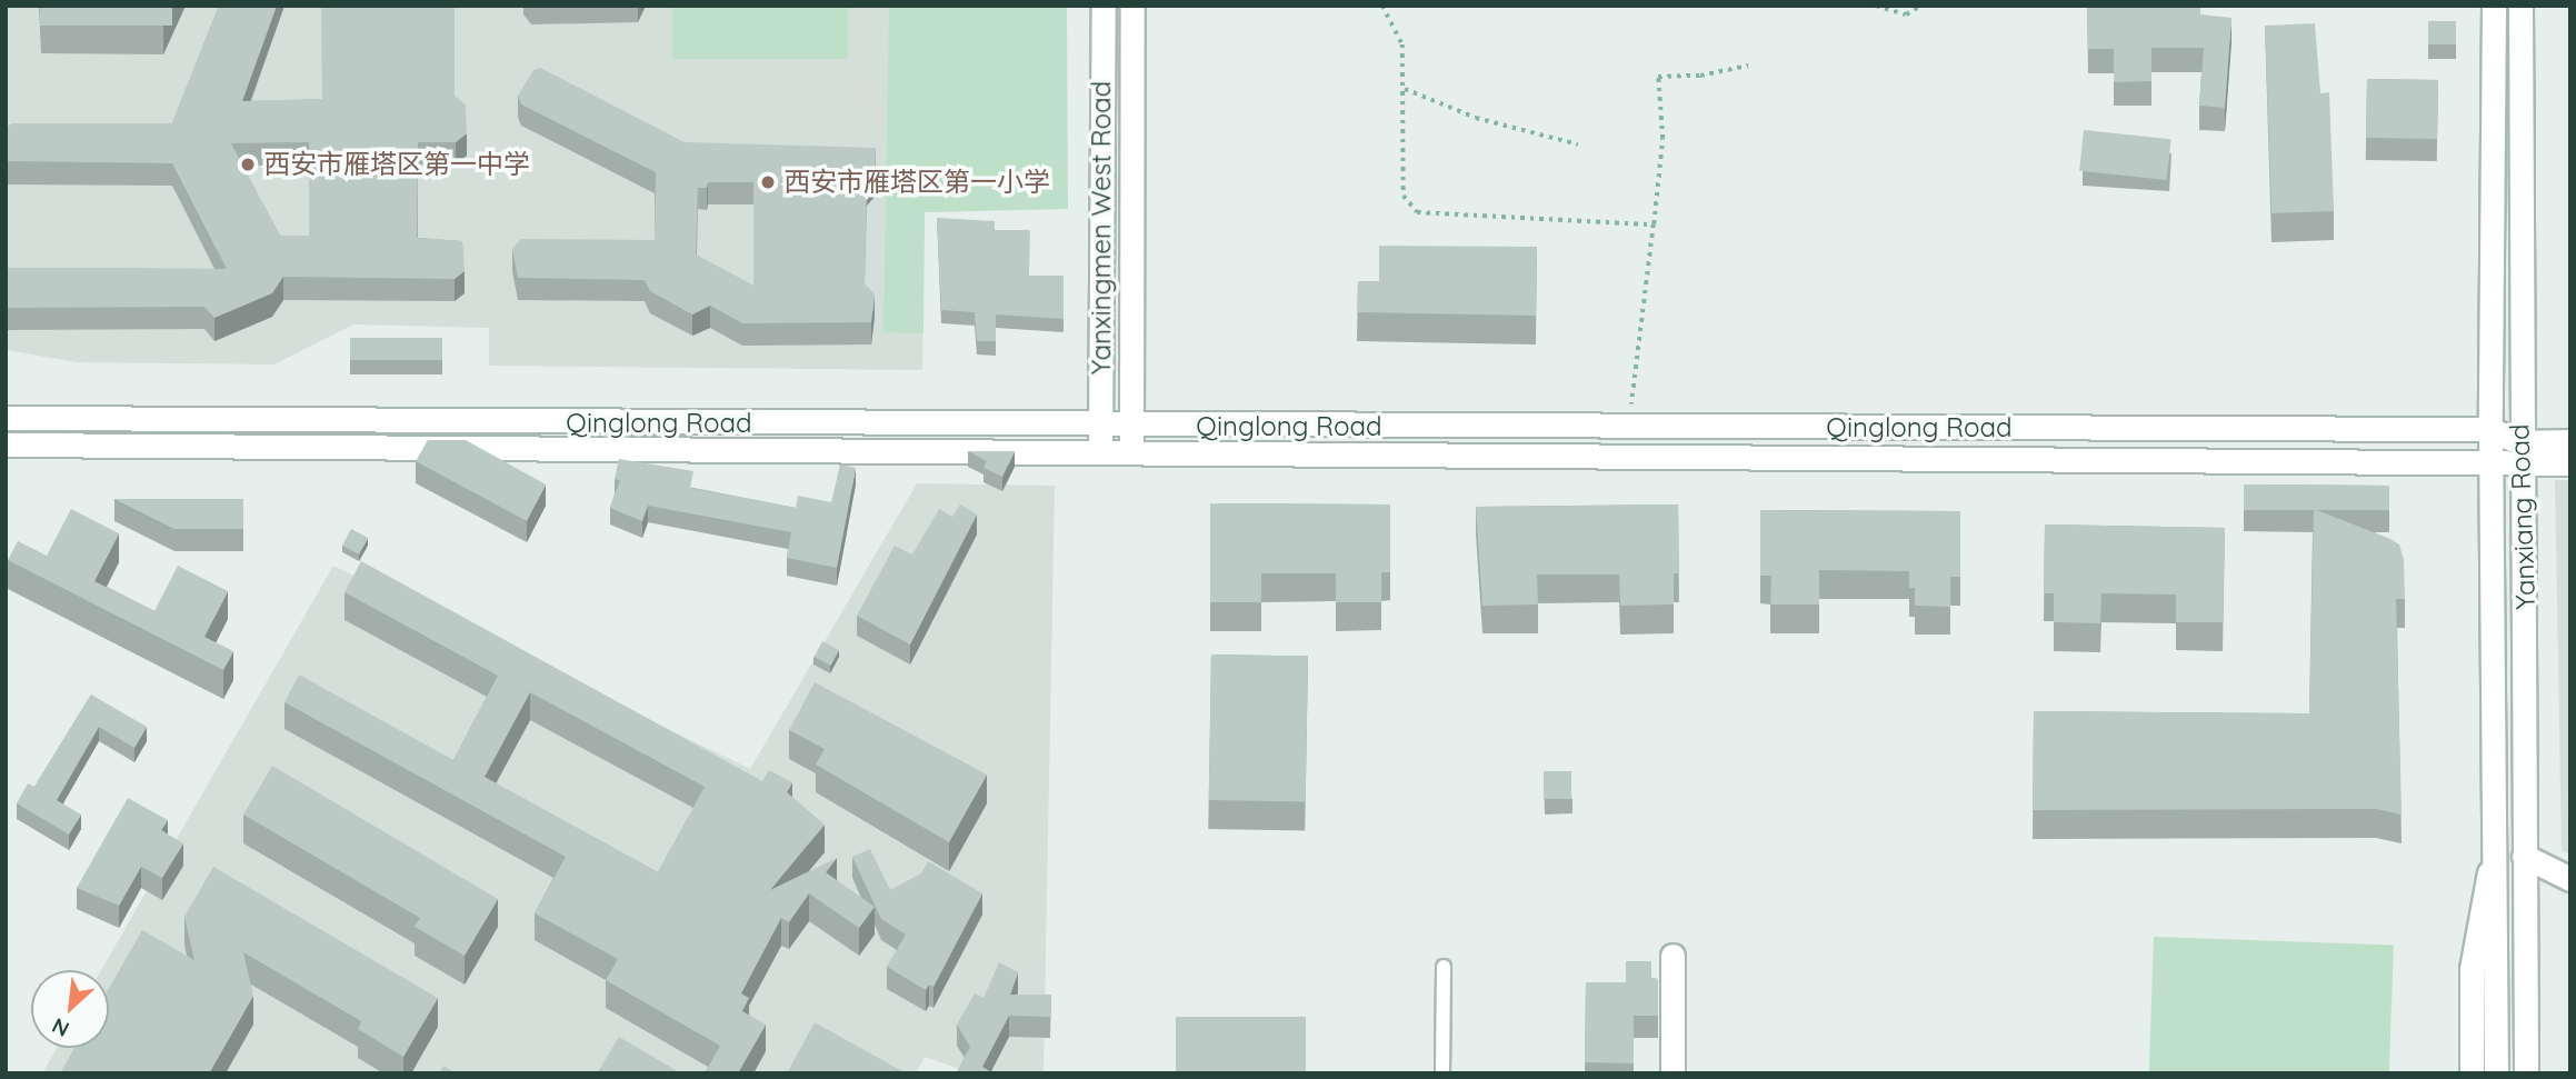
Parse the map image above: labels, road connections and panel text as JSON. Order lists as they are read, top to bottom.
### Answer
{
  "streets": {
    "street": ["Yanxingmen West Road", "Qinglong Road", "Yanxiang Road"]
  },
  "crossings": [
    ["Yanxingmen West Road", "Qinglong Road"],
    ["Qinglong Road", "Yanxiang Road"]
  ],
  "places": ["西安市雁塔区第一中学", "西安市雁塔区第一小学"],
  "north": "bottom left"
}
